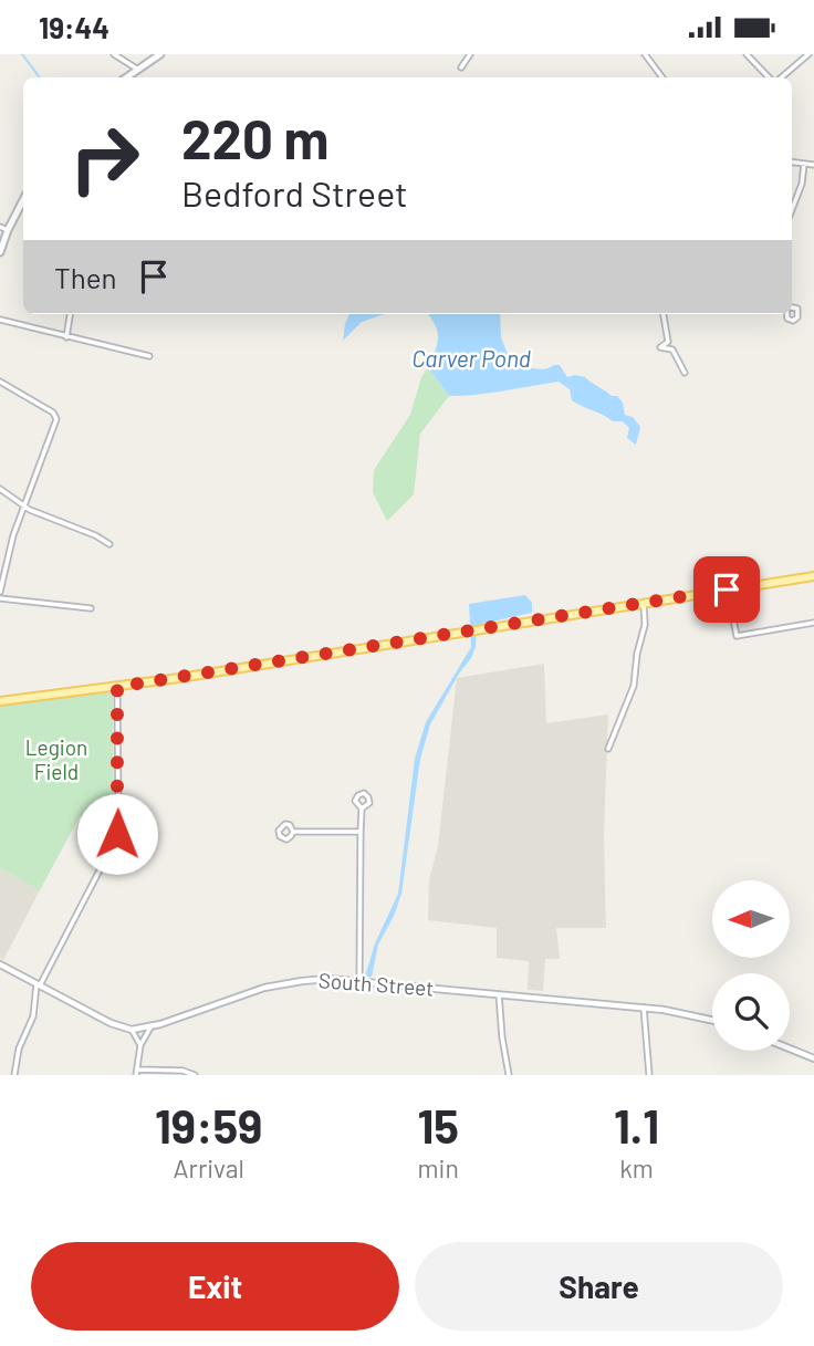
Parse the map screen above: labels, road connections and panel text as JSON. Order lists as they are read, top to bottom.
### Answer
{
  "streets": {
    "street": ["South Street"]
  },
  "water": ["Carver Pond"],
  "parks": ["Legion Field"],
  "north": "left",
  "page": {
    "status": "19:44",
    "turn": ["220 m", "Bedford Street"],
    "then": "Then",
    "eta": [
      "19:59",
      "Arrival",
      "15",
      "min",
      "1.1",
      "km"
    ],
    "buttons": ["Exit", "Share"]
  }
}
